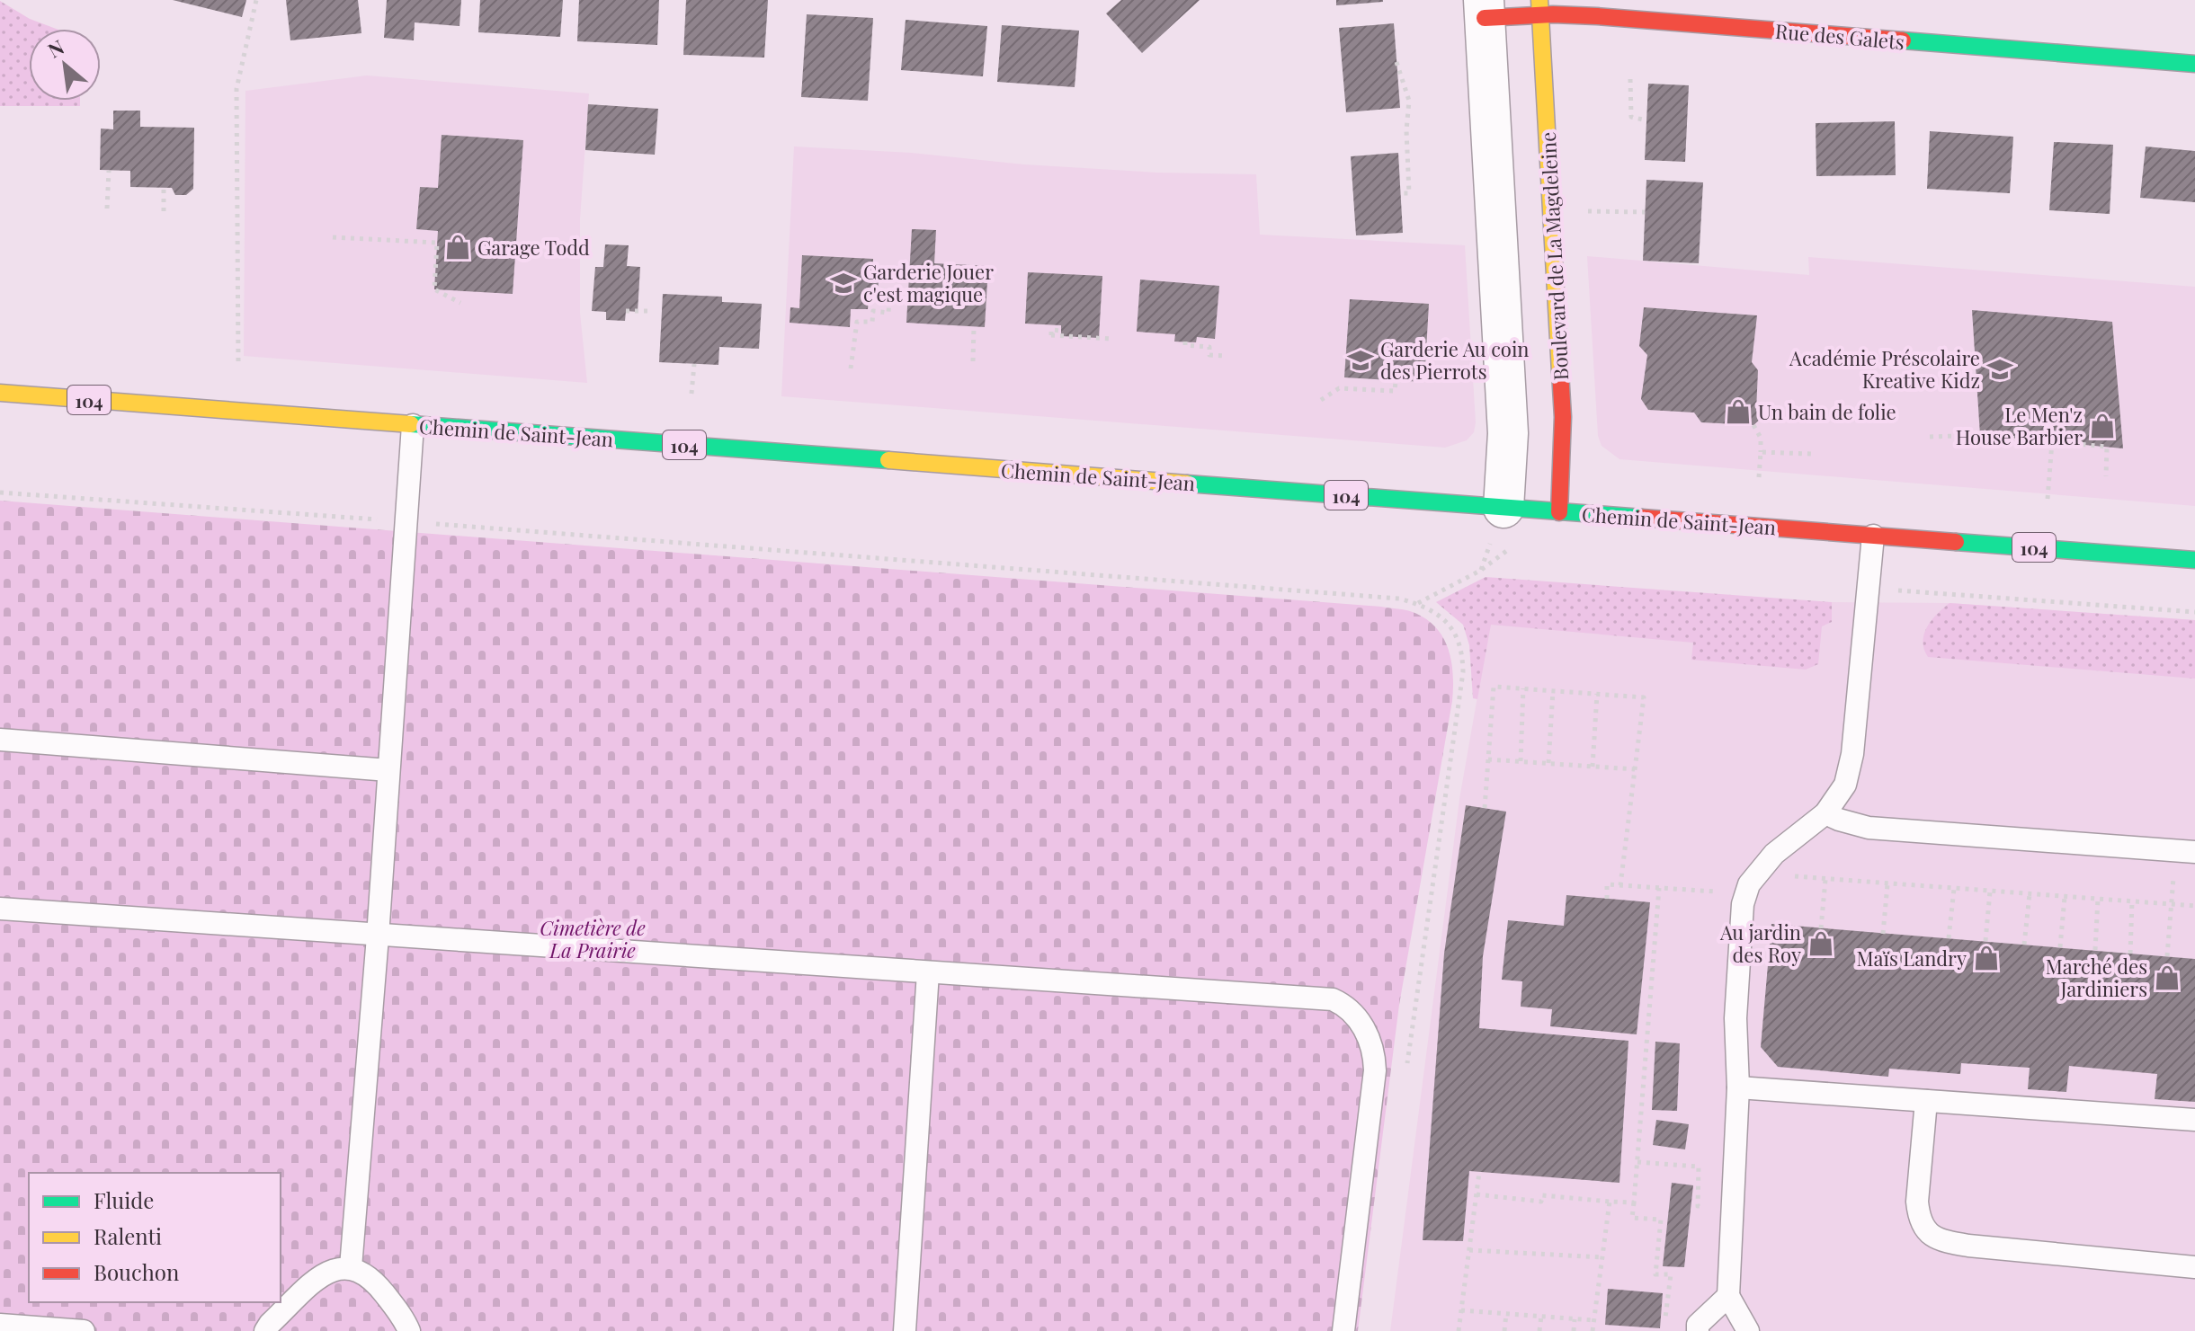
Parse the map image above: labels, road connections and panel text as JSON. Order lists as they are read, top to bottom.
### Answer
{
  "streets": {
    "main road": [
      "Rue des Galets",
      "Boulevard de La Magdeleine",
      "104",
      "Chemin de Saint-Jean"
    ]
  },
  "crossings": [
    ["Rue des Galets", "Boulevard de La Magdeleine"],
    ["Boulevard de La Magdeleine", "Chemin de Saint-Jean"]
  ],
  "parks": ["Cimetière de La Prairie"],
  "places": {
    "shop": [
      "Garage Todd",
      "Un bain de folie",
      "Le Men'z House Barbier",
      "Au jardin des Roy",
      "Maïs Landry",
      "Marché des Jardiniers"
    ],
    "school or university": ["Garderie Jouer c'est magique", "Garderie Au coin des Pierrots", "Académie Préscolaire Kreative Kidz"]
  },
  "legend": ["Fluide", "Ralenti", "Bouchon"],
  "north": "top left"
}
